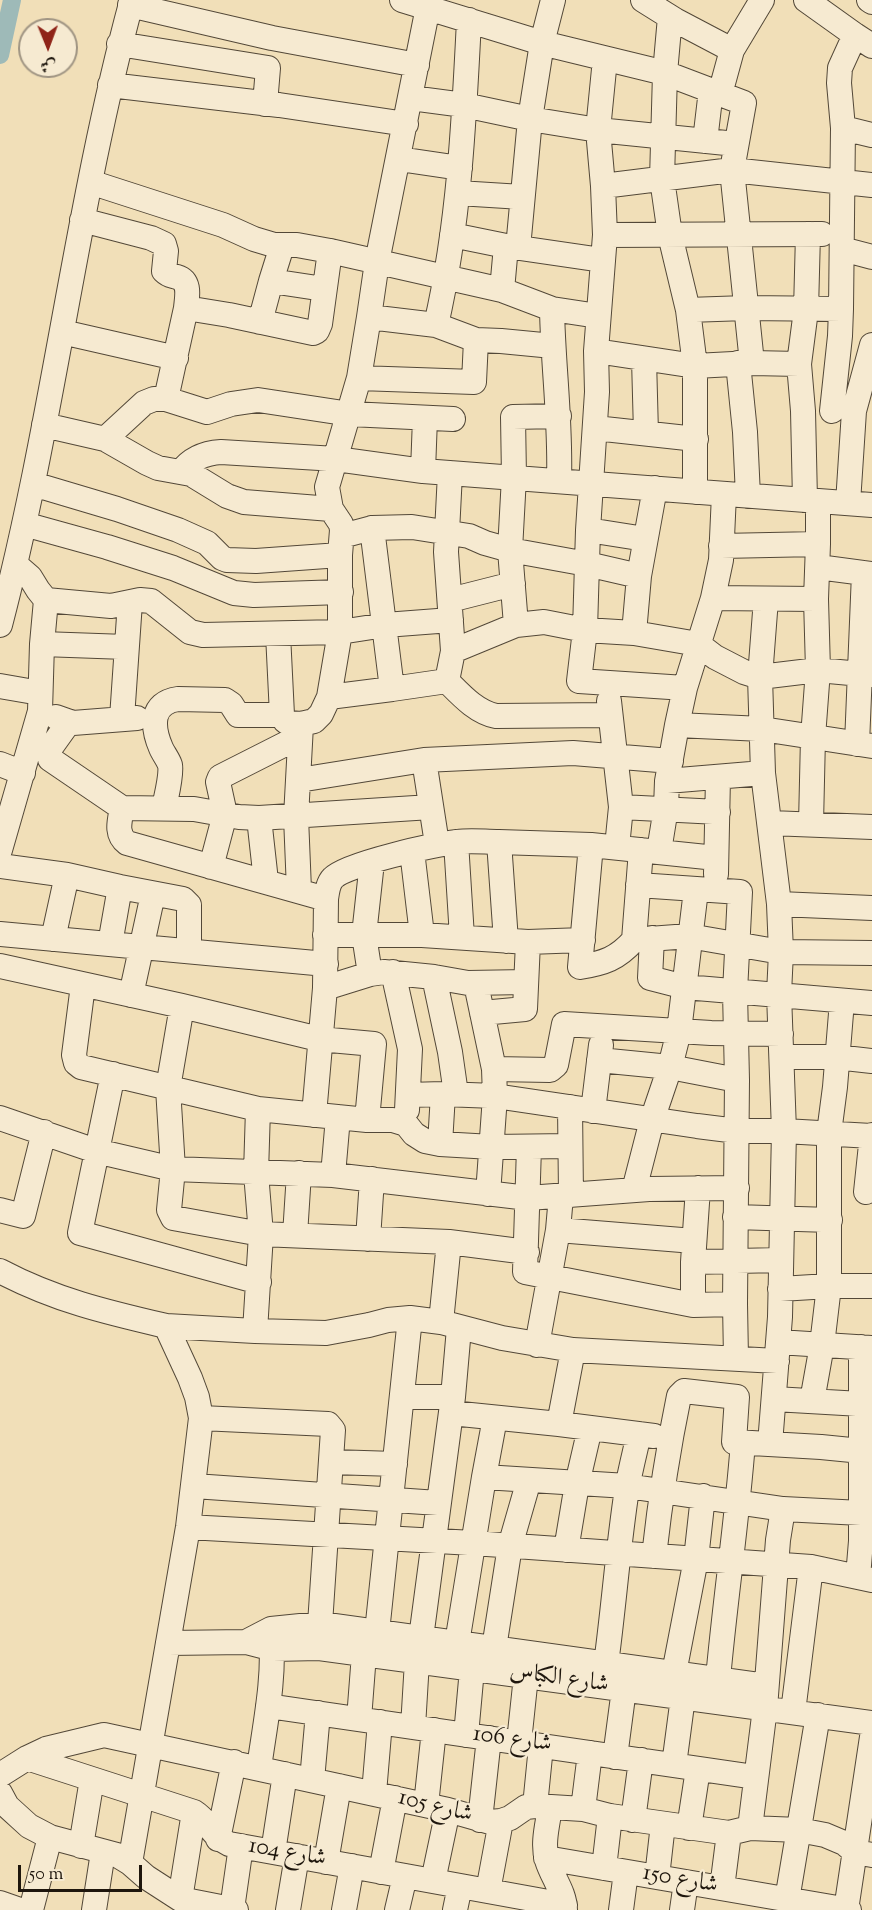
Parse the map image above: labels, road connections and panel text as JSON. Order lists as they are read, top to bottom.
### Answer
{
  "streets": {
    "street": [
      "شارع الكباس",
      "شارع 106",
      "شارع 105",
      "شارع 104",
      "شارع 150"
    ]
  },
  "crossings": [
    ["شارع 105", "شارع 104"]
  ],
  "scale_bar": "50 m",
  "north": "bottom"
}
